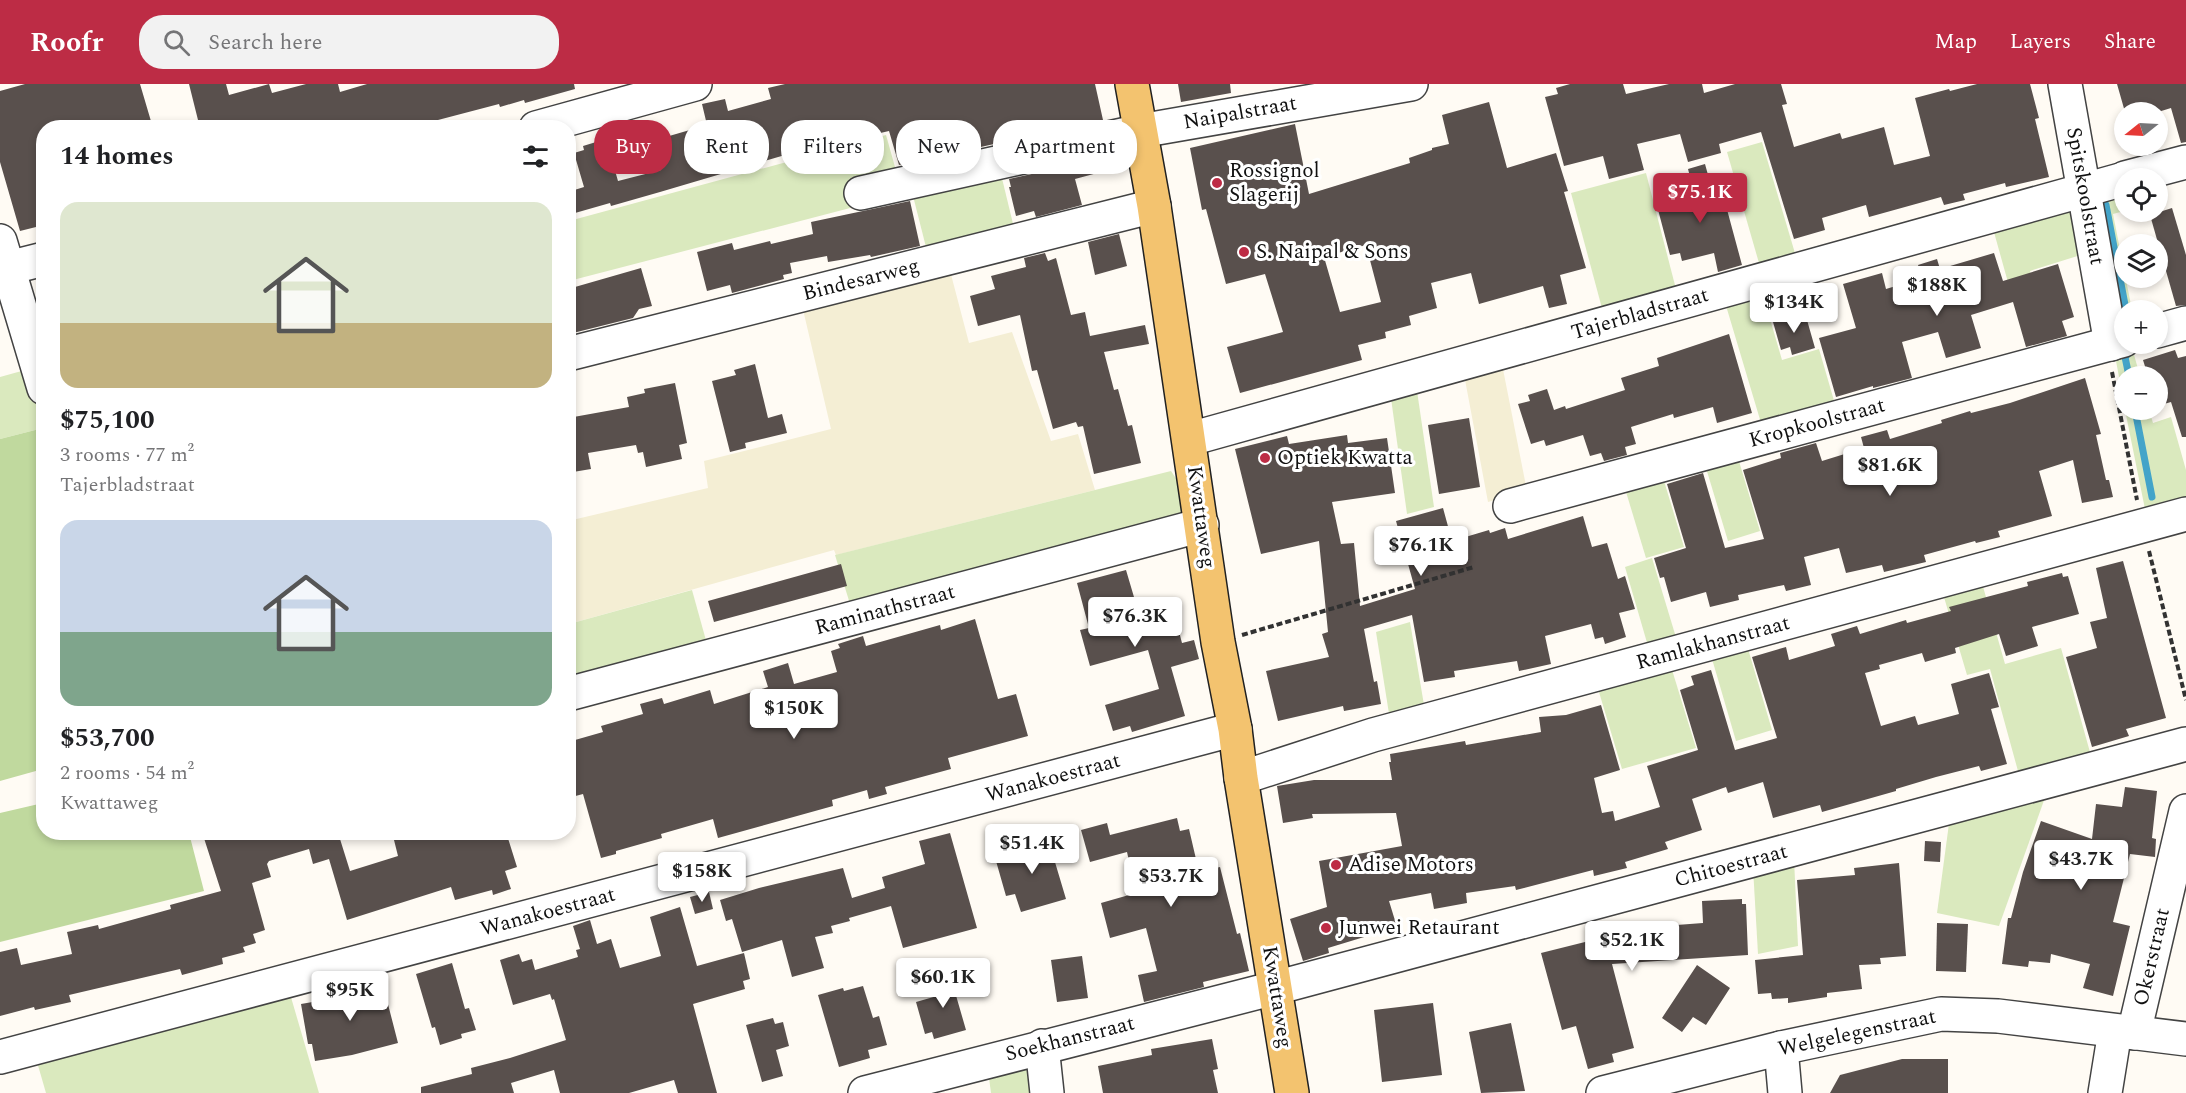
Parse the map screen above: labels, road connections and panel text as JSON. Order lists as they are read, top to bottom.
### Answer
{
  "streets": {
    "main road": ["Kwattaweg"],
    "street": [
      "Naipalstraat",
      "Spitskoolstraat",
      "Bindesarweg",
      "Tajerbladstraat",
      "Kropkoolstraat",
      "Raminathstraat",
      "Ramlakhanstraat",
      "Wanakoestraat",
      "Chitoestraat",
      "Okerstraat",
      "Welgelegenstraat",
      "Soekhanstraat"
    ]
  },
  "crossings": [
    ["Naipalstraat", "Kwattaweg"],
    ["Spitskoolstraat", "Tajerbladstraat"],
    ["Spitskoolstraat", "Kropkoolstraat"],
    ["Bindesarweg", "Kwattaweg"],
    ["Tajerbladstraat", "Kwattaweg"],
    ["Kwattaweg", "Raminathstraat"],
    ["Kwattaweg", "Ramlakhanstraat"],
    ["Kwattaweg", "Wanakoestraat"],
    ["Kwattaweg", "Chitoestraat"],
    ["Kwattaweg", "Soekhanstraat"],
    ["Chitoestraat", "Soekhanstraat"],
    ["Okerstraat", "Welgelegenstraat"]
  ],
  "places": [
    "Rossignol Slagerij",
    "S. Naipal & Sons",
    "Optiek Kwatta",
    "Adise Motors",
    "Junwei Retaurant"
  ],
  "north": "left",
  "page": {
    "header": "Roofr",
    "search": "Search here",
    "nav": ["Map", "Layers", "Share"],
    "map_buttons": ["+", "−"],
    "chip": [
      "Buy",
      "Rent",
      "Filters",
      "New",
      "Apartment"
    ],
    "heading": "14 homes",
    "price": [
      "$75.1K",
      "$188K",
      "$134K",
      "$81.6K",
      "$76.1K",
      "$76.3K",
      "$150K",
      "$51.4K",
      "$43.7K",
      "$158K",
      "$53.7K",
      "$52.1K",
      "$60.1K",
      "$95K"
    ],
    "list": [
      {
        "name": "$75,100",
        "note": "3 rooms · 77 m² · Tajerbladstraat"
      },
      {
        "name": "$53,700",
        "note": "2 rooms · 54 m² · Kwattaweg"
      }
    ]
  }
}
